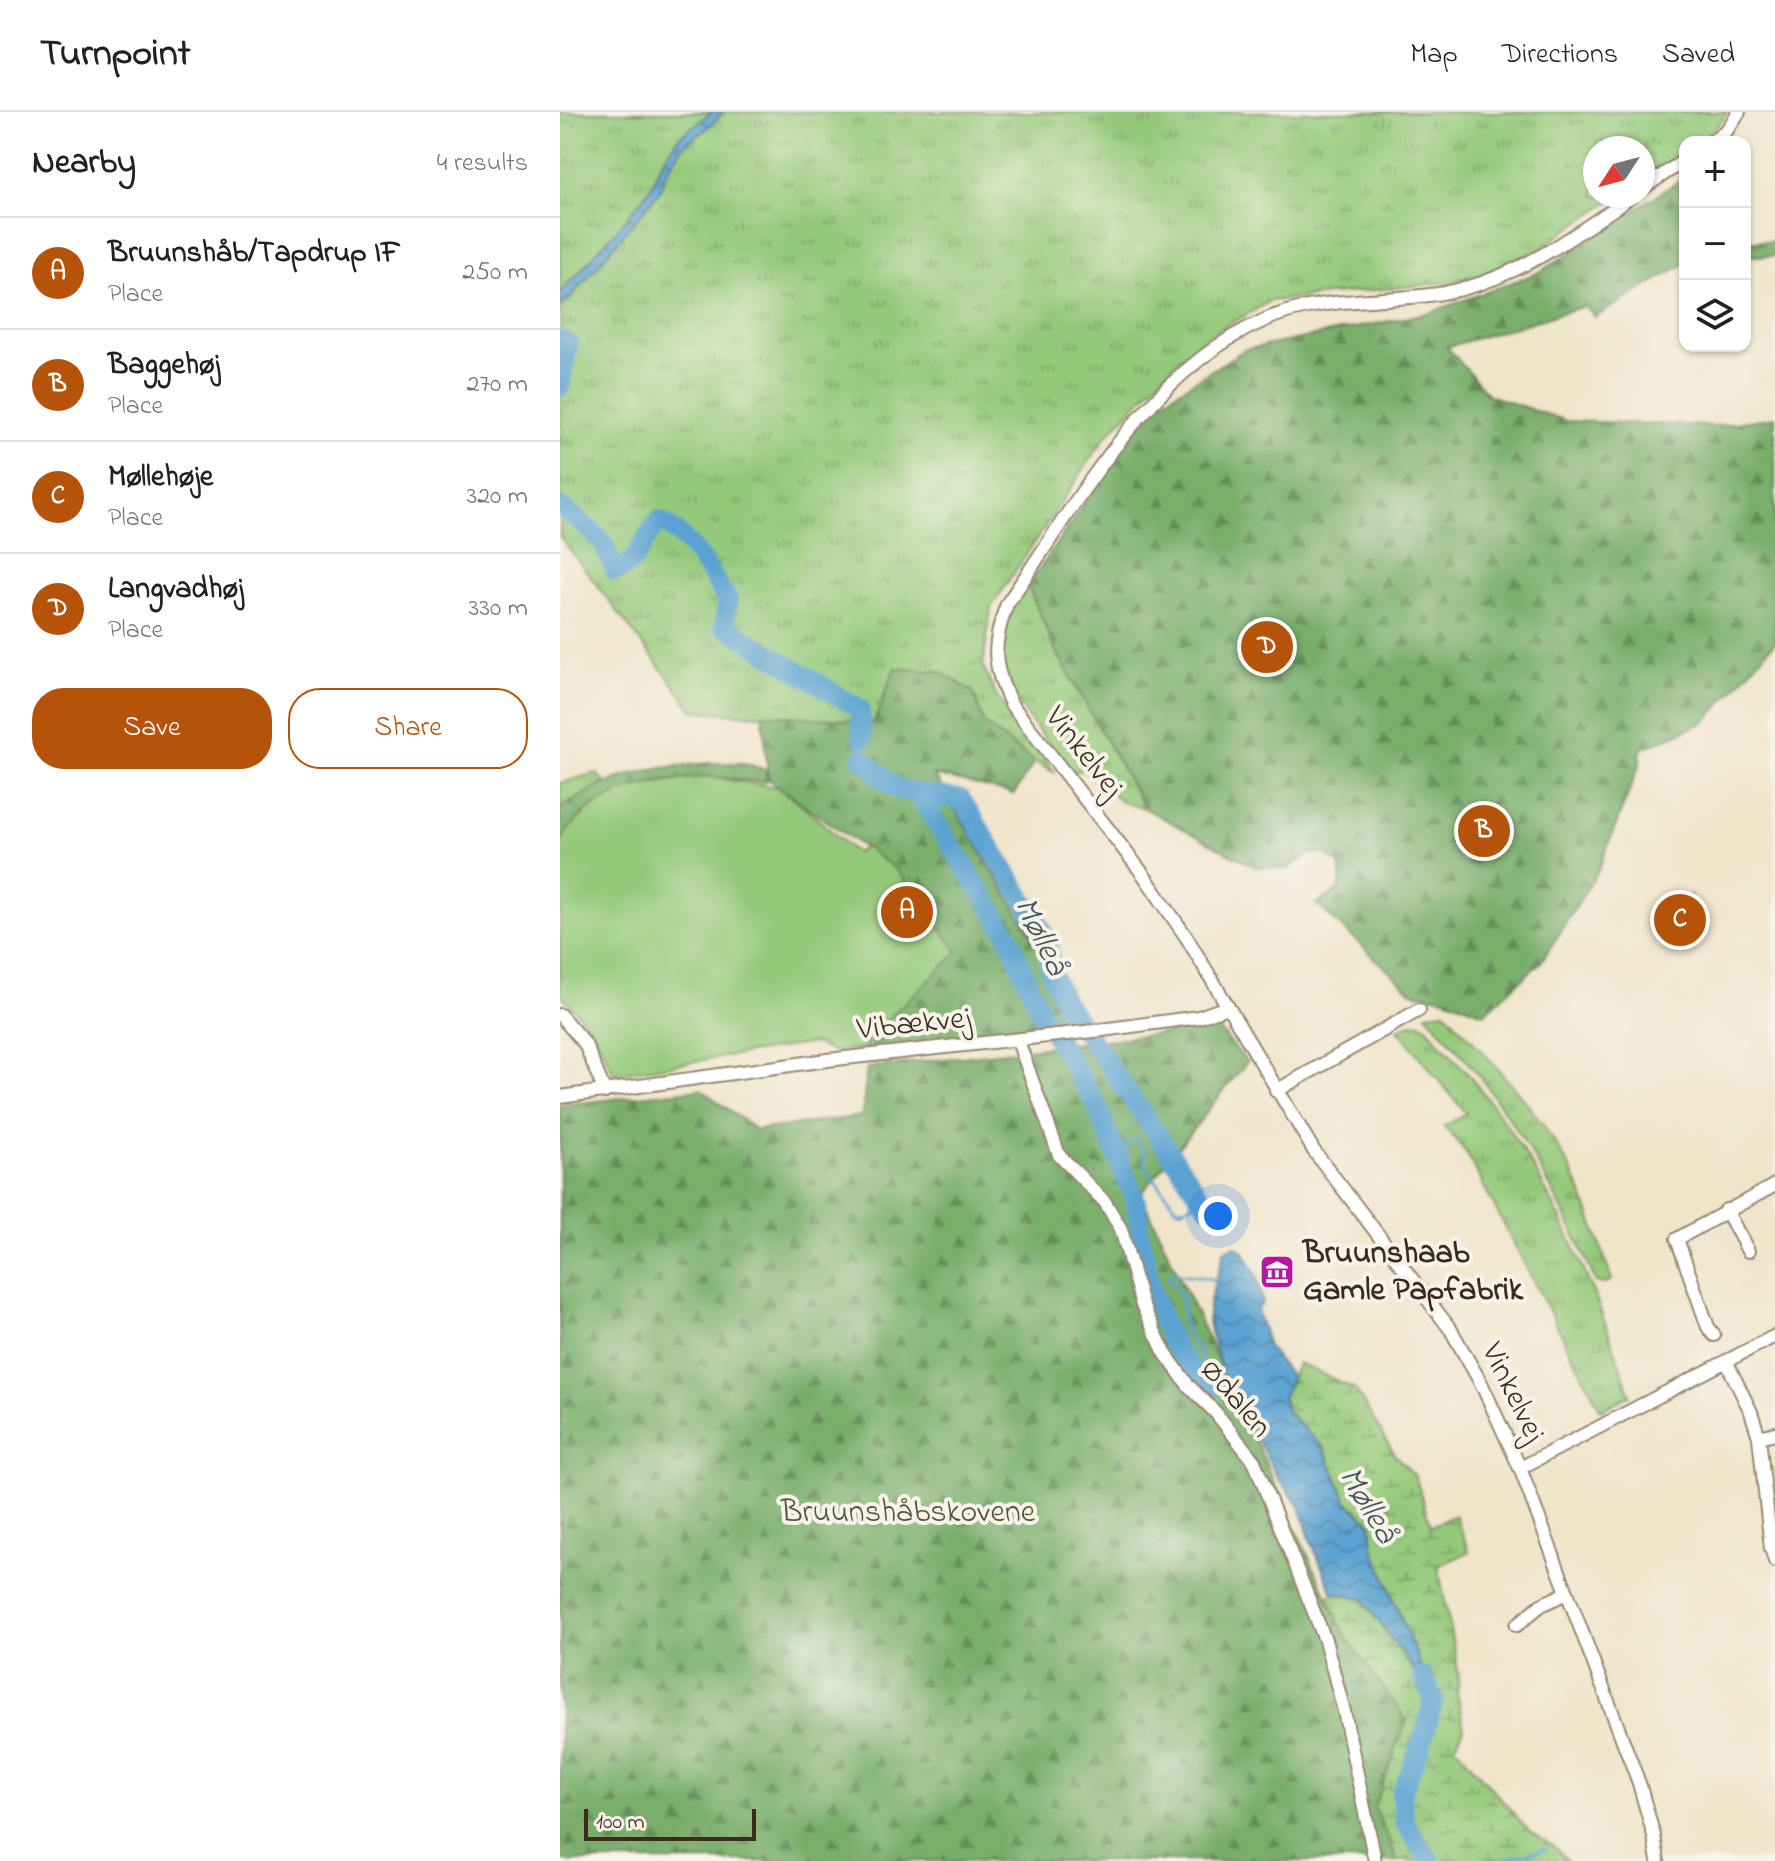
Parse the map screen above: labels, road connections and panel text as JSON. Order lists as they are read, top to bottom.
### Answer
{
  "streets": {
    "street": ["Vinkelvej", "Vibækvej", "Ødalen"]
  },
  "crossings": [
    ["Vinkelvej", "Vibækvej"],
    ["Vibækvej", "Ødalen"]
  ],
  "water": ["Mølleå"],
  "parks": ["Bruunshåbskovene"],
  "places": {
    "museum": ["Bruunshaab Gamle Papfabrik"]
  },
  "scale_bar": "100 m",
  "north": "bottom left",
  "page": {
    "header": "Turnpoint",
    "nav": ["Map", "Directions", "Saved"],
    "heading": ["Nearby", "4 results"],
    "map_buttons": ["+", "−"],
    "list": [
      {
        "mark": "A",
        "name": "Bruunshåb/Tapdrup IF",
        "note": "Place",
        "value": "250 m"
      },
      {
        "mark": "B",
        "name": "Baggehøj",
        "note": "Place",
        "value": "270 m"
      },
      {
        "mark": "C",
        "name": "Møllehøje",
        "note": "Place",
        "value": "320 m"
      },
      {
        "mark": "D",
        "name": "Langvadhøj",
        "note": "Place",
        "value": "330 m"
      }
    ],
    "pins": [
      "D",
      "B",
      "A",
      "C"
    ],
    "buttons": ["Save", "Share"],
    "scale": "100 m"
  }
}
